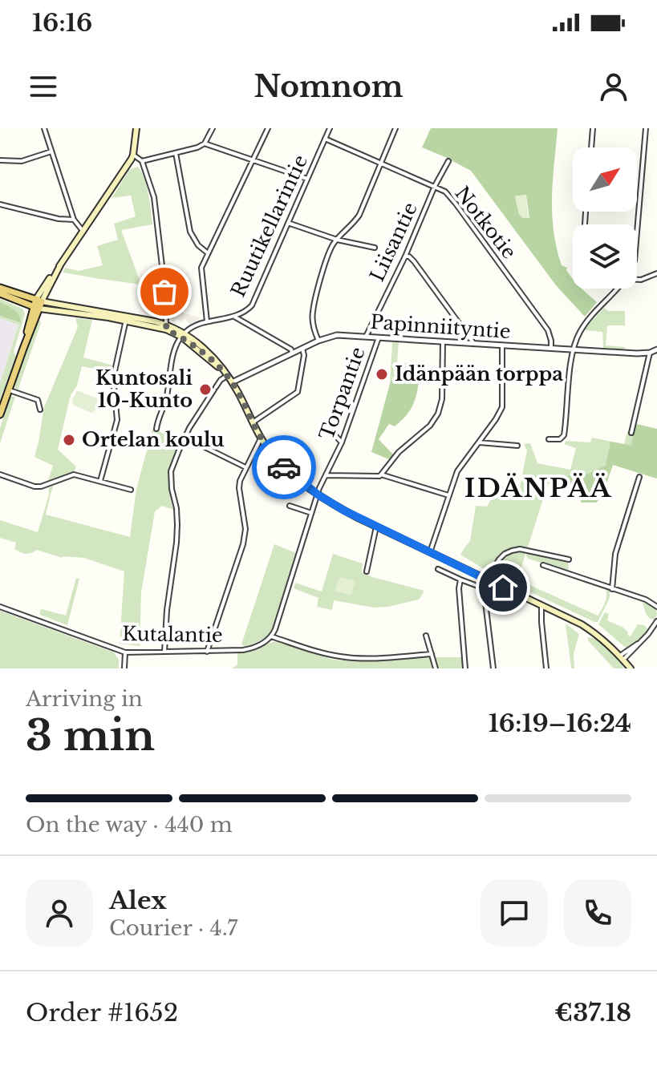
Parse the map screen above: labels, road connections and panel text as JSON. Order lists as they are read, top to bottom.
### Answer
{
  "streets": {
    "street": [
      "Notkotie",
      "Ruutikellarintie",
      "Liisantie",
      "Papinniityntie",
      "Torpantie",
      "Kutalantie"
    ]
  },
  "crossings": [
    ["Notkotie", "Ruutikellarintie"],
    ["Notkotie", "Liisantie"],
    ["Notkotie", "Papinniityntie"],
    ["Liisantie", "Papinniityntie"],
    ["Papinniityntie", "Torpantie"],
    ["Torpantie", "Kutalantie"]
  ],
  "districts": ["IDÄNPÄÄ"],
  "places": ["Idänpään torppa", "Kuntosali 10-Kunto", "Ortelan koulu"],
  "north": "top right",
  "page": {
    "status": "16:16",
    "header": "Nomnom",
    "heading": ["3 min", "Arriving in", "16:19–16:24"],
    "panel": [
      "Alex",
      "Courier · 4.7",
      "Order #1652",
      "€37.18"
    ],
    "bar": "On the way · 440 m"
  }
}
